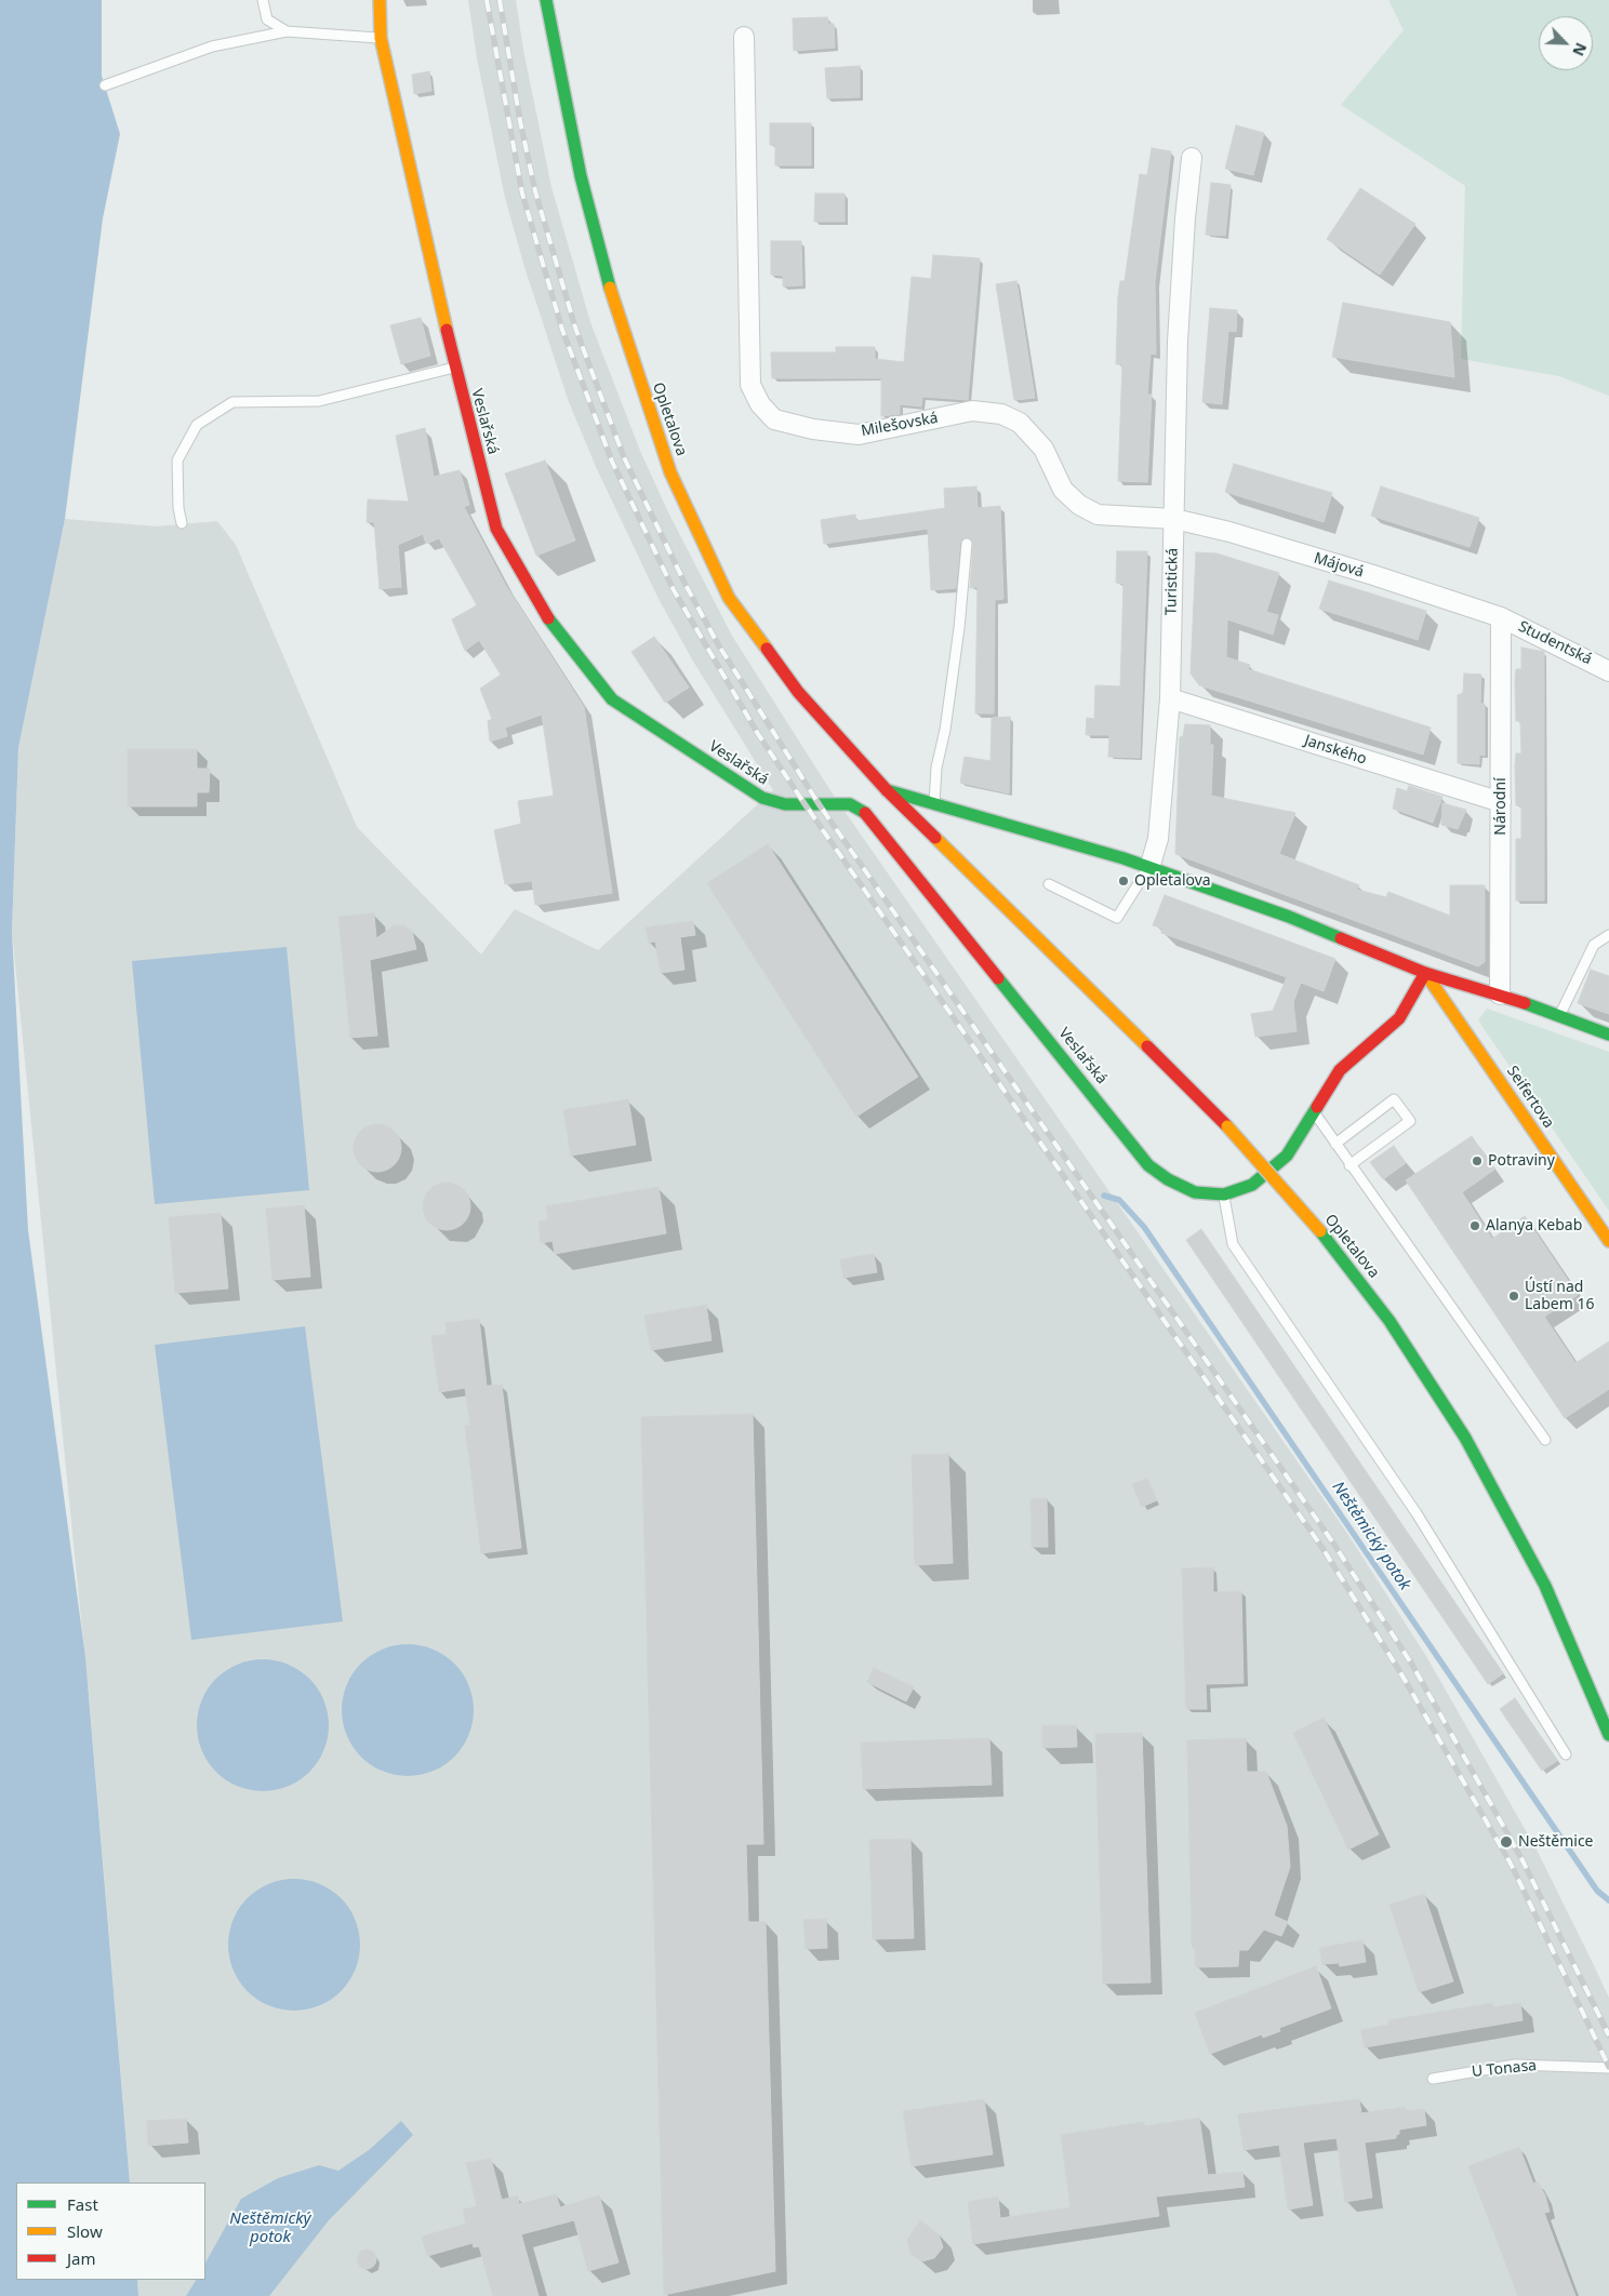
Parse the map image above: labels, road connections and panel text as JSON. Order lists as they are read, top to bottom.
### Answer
{
  "streets": {
    "street": [
      "Opletalova",
      "Veslařská",
      "Milešovská",
      "Májová",
      "Turistická",
      "Studentská",
      "Janského",
      "Národní",
      "Seifertova"
    ],
    "lane": ["U Tonasa"]
  },
  "crossings": [
    ["Veslařská", "Seifertova"],
    ["Milešovská", "Májová"],
    ["Milešovská", "Turistická"],
    ["Májová", "Turistická"],
    ["Májová", "Studentská"],
    ["Májová", "Národní"],
    ["Turistická", "Janského"],
    ["Studentská", "Národní"],
    ["Janského", "Národní"]
  ],
  "water": ["Neštěmický potok"],
  "places": [
    "Opletalova",
    "Potraviny",
    "Alanya Kebab",
    "Ústí nad Labem 16",
    "Neštěmice"
  ],
  "legend": ["Fast", "Slow", "Jam"],
  "north": "bottom right"
}
